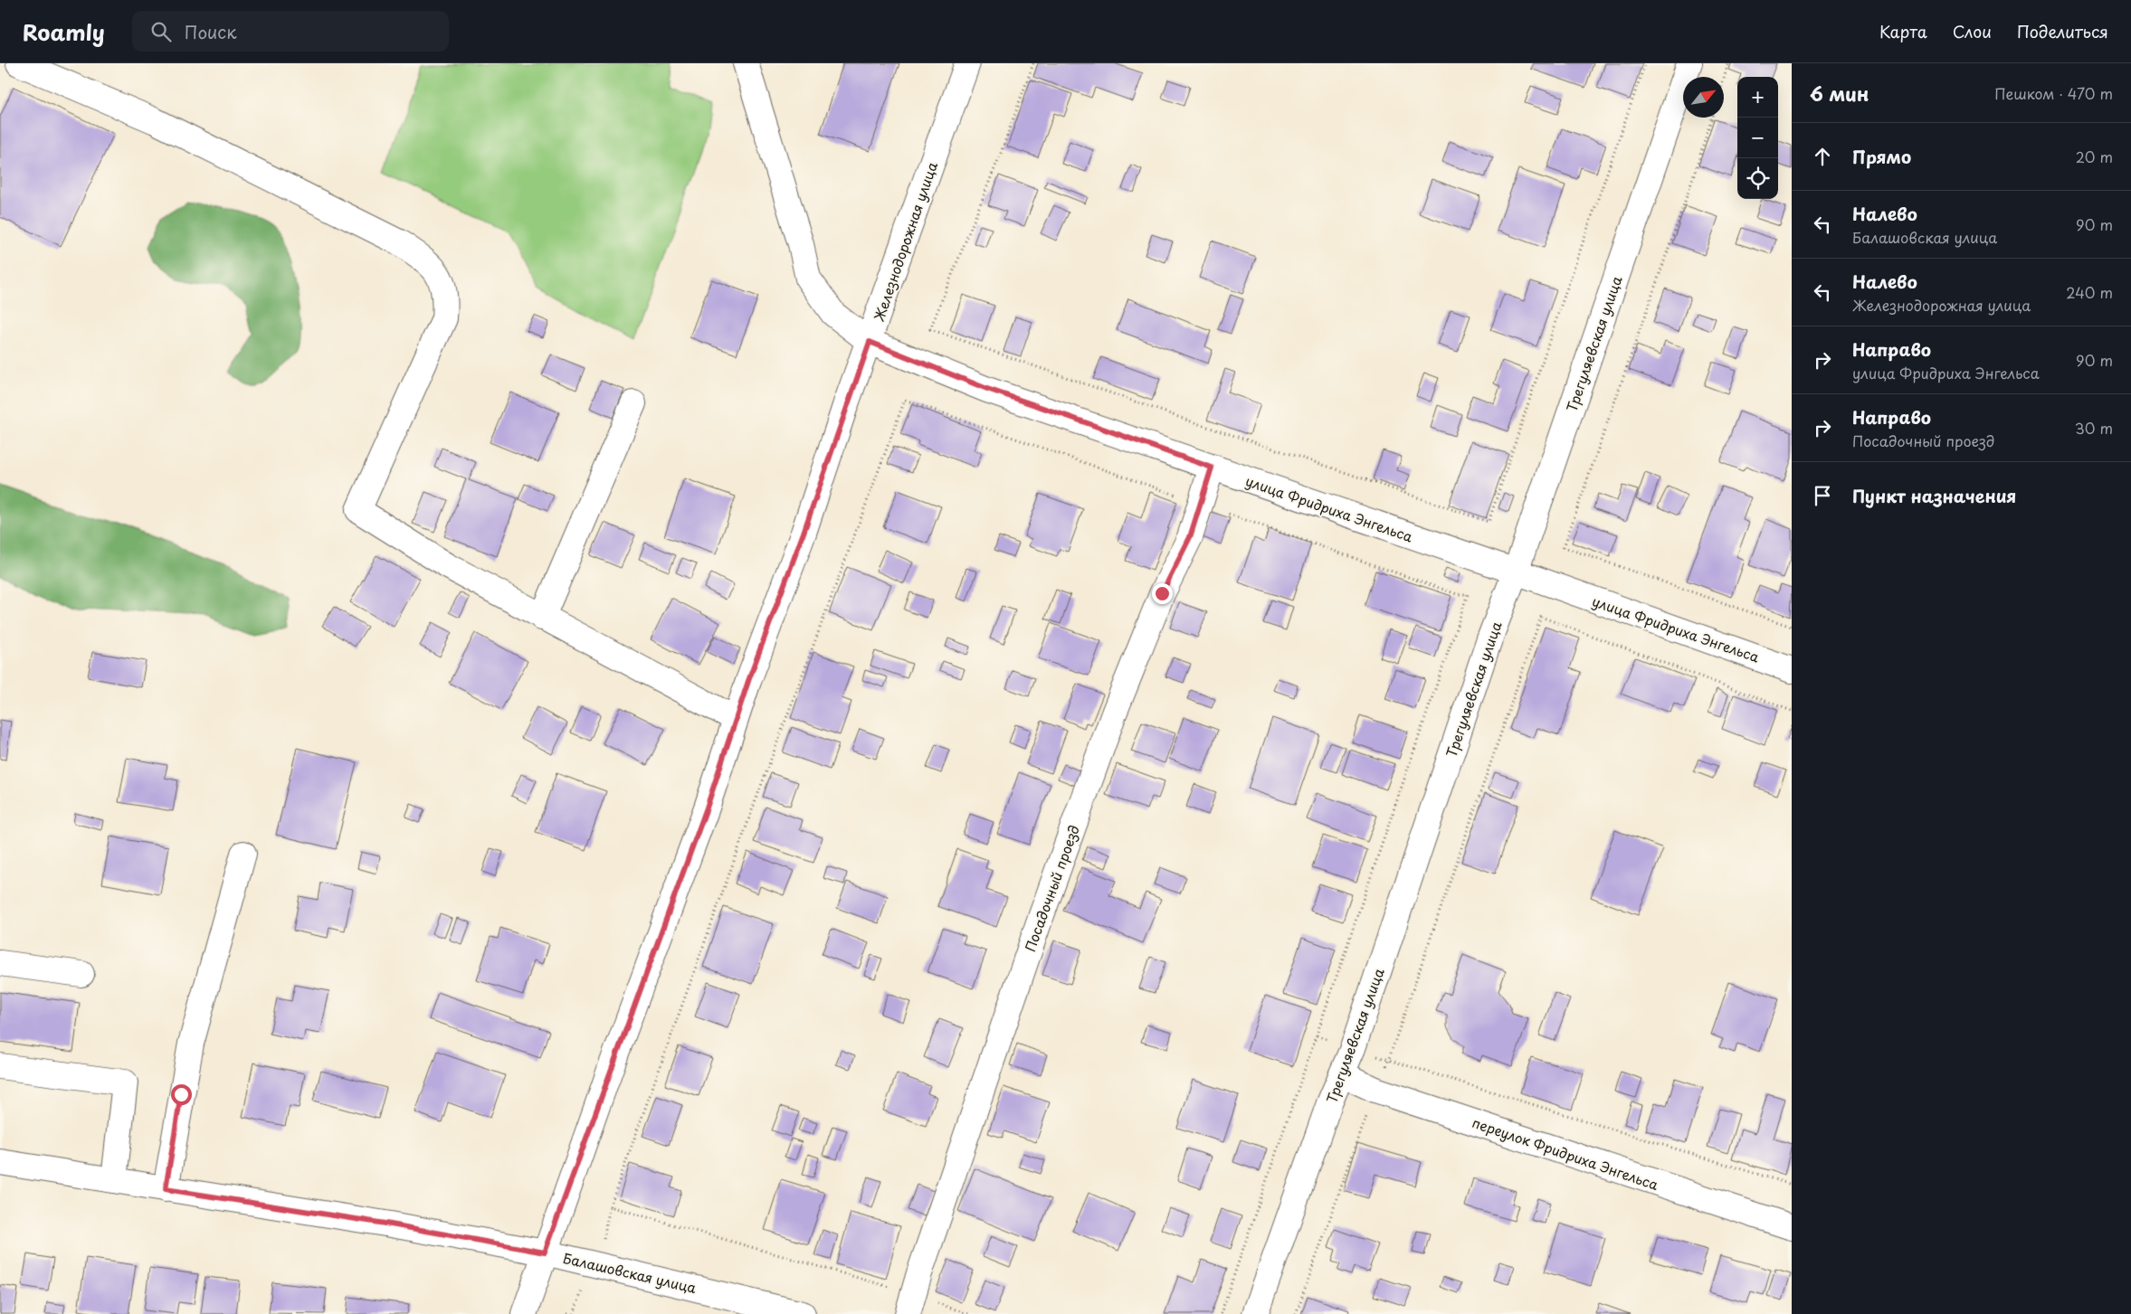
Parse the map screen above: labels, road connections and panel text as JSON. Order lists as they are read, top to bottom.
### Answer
{
  "streets": {
    "street": [
      "Железнодорожная улица",
      "Трегуляевская улица",
      "улица Фридриха Энгельса",
      "Посадочный проезд",
      "переулок Фридриха Энгельса",
      "Балашовская улица"
    ]
  },
  "crossings": [
    ["Железнодорожная улица", "улица Фридриха Энгельса"],
    ["Железнодорожная улица", "Балашовская улица"],
    ["Трегуляевская улица", "улица Фридриха Энгельса"],
    ["Трегуляевская улица", "переулок Фридриха Энгельса"],
    ["улица Фридриха Энгельса", "Посадочный проезд"]
  ],
  "north": "top right",
  "page": {
    "header": "Roamly",
    "search": "Поиск",
    "nav": ["Карта", "Слои", "Поделиться"],
    "heading": ["6 мин", "Пешком · 470 m"],
    "map_buttons": ["+", "−"],
    "list": [
      ["Прямо", "20 m"],
      ["Налево", "Балашовская улица", "90 m"],
      ["Налево", "Железнодорожная улица", "240 m"],
      ["Направо", "улица Фридриха Энгельса", "90 m"],
      ["Направо", "Посадочный проезд", "30 m"],
      "Пункт назначения"
    ]
  }
}
